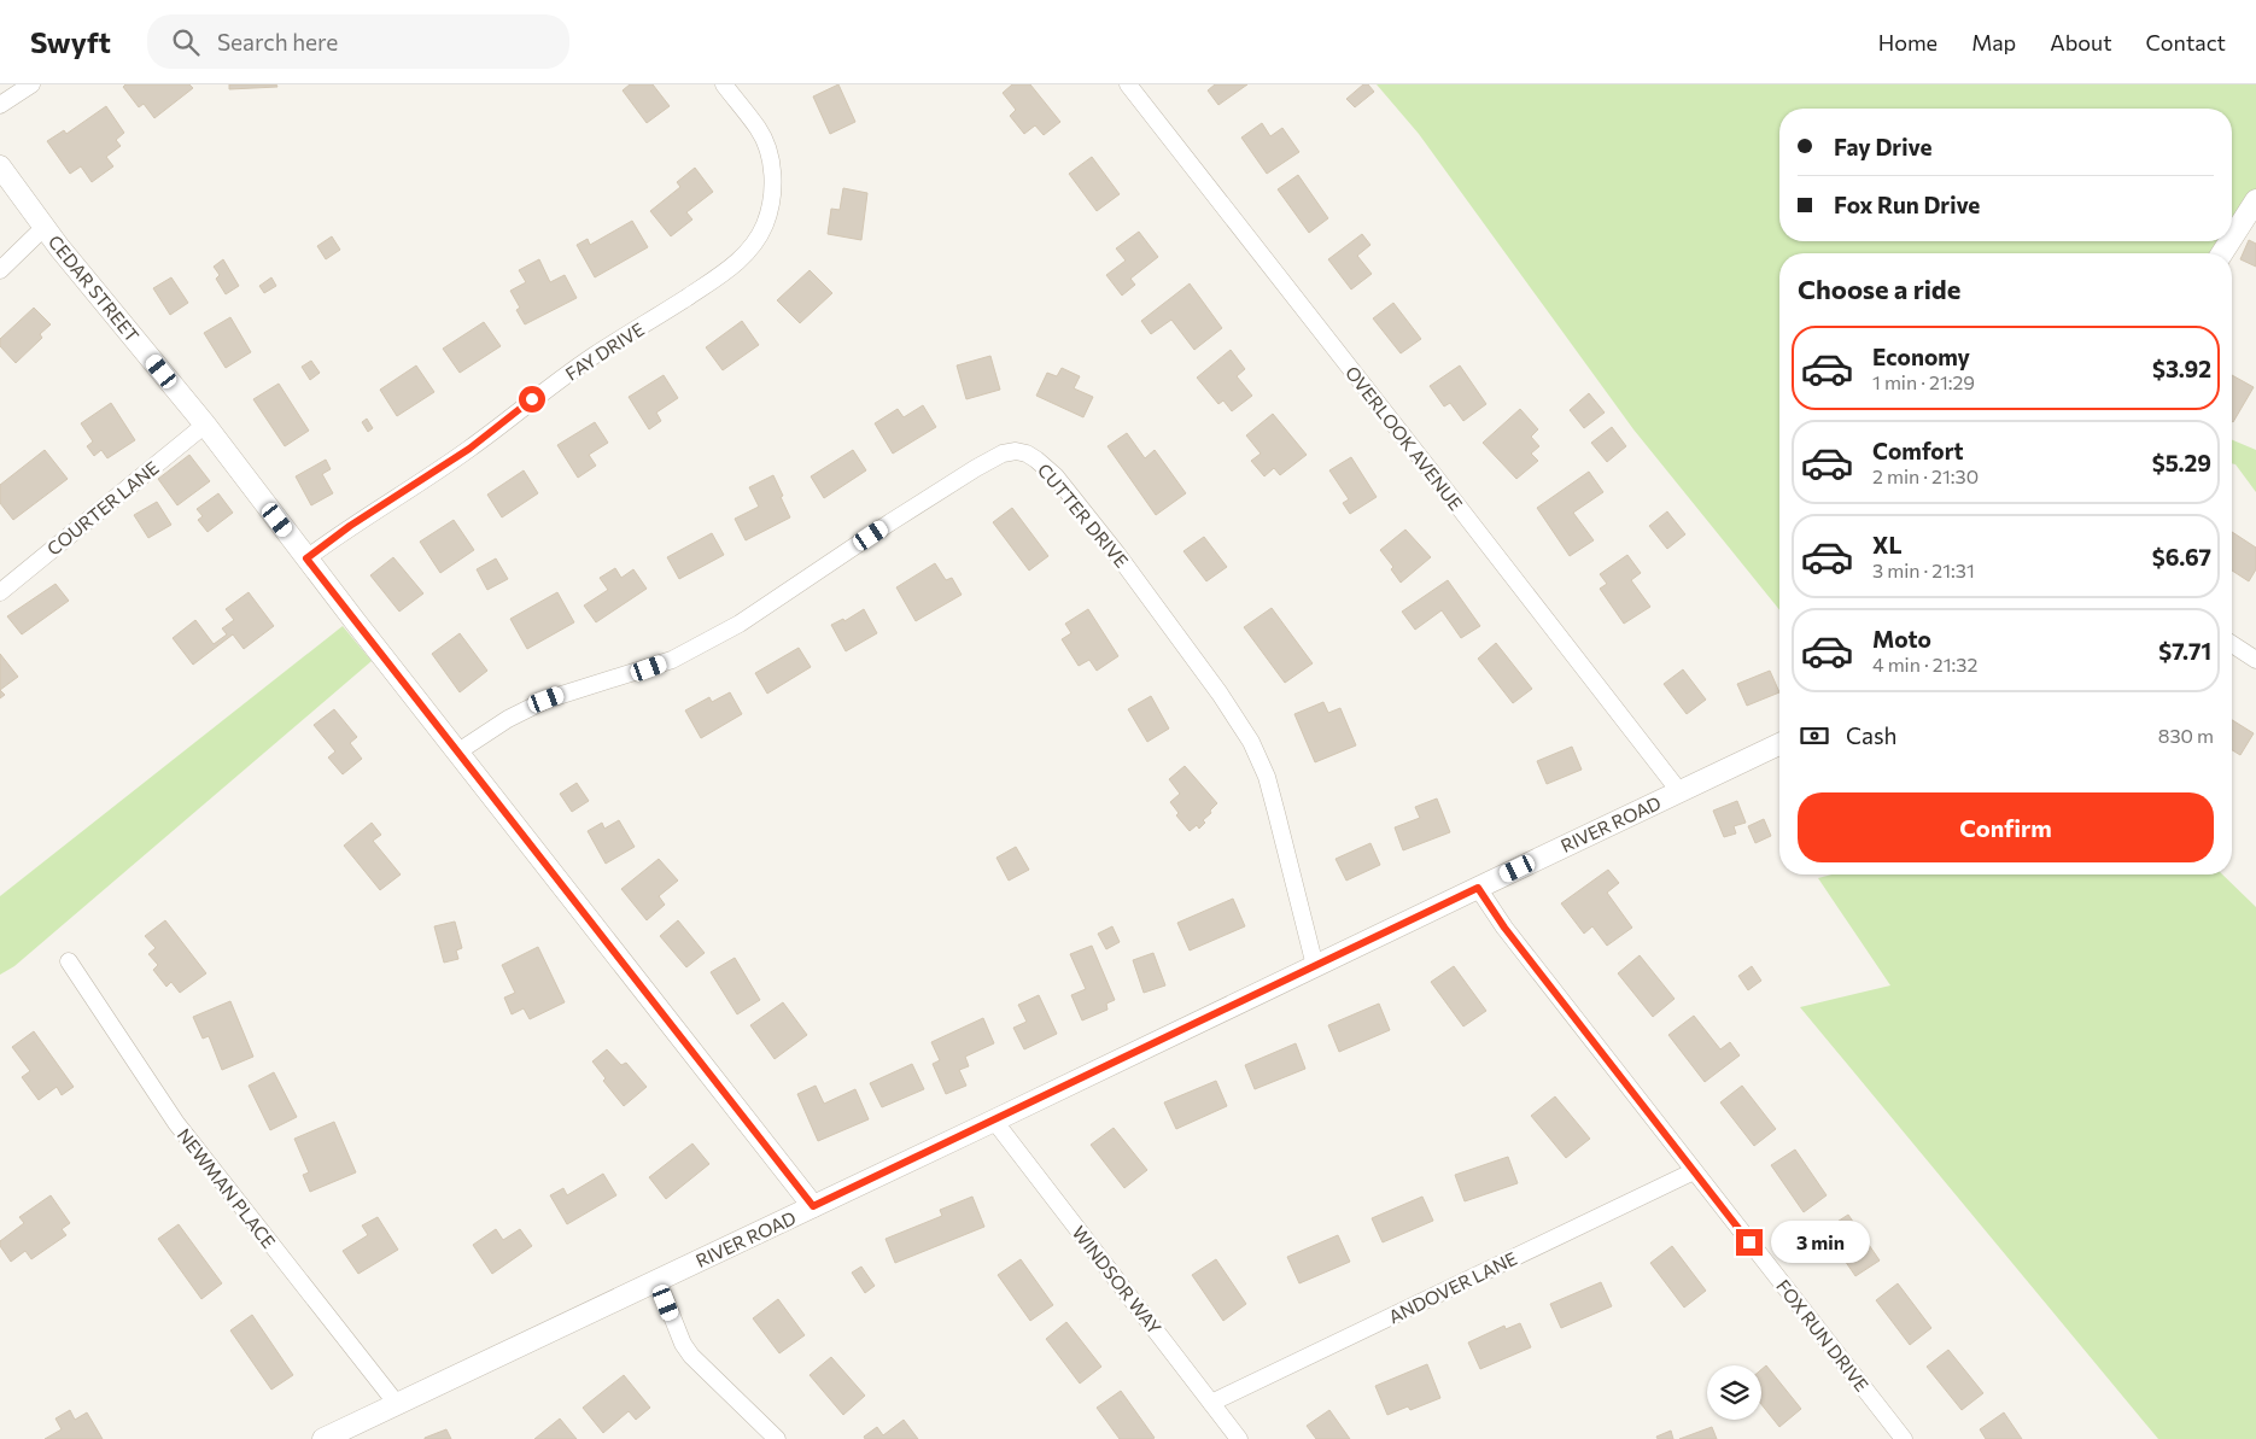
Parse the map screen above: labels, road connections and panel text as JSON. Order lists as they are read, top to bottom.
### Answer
{
  "streets": {
    "street": [
      "CEDAR STREET",
      "FAY DRIVE",
      "OVERLOOK AVENUE",
      "COURTER LANE",
      "CUTTER DRIVE",
      "RIVER ROAD",
      "NEWMAN PLACE",
      "WINDSOR WAY",
      "ANDOVER LANE",
      "FOX RUN DRIVE"
    ]
  },
  "crossings": [
    ["CEDAR STREET", "FAY DRIVE"],
    ["CEDAR STREET", "COURTER LANE"],
    ["CEDAR STREET", "CUTTER DRIVE"],
    ["CEDAR STREET", "RIVER ROAD"],
    ["OVERLOOK AVENUE", "RIVER ROAD"],
    ["CUTTER DRIVE", "RIVER ROAD"],
    ["RIVER ROAD", "NEWMAN PLACE"],
    ["RIVER ROAD", "WINDSOR WAY"],
    ["RIVER ROAD", "FOX RUN DRIVE"],
    ["WINDSOR WAY", "ANDOVER LANE"],
    ["ANDOVER LANE", "FOX RUN DRIVE"]
  ],
  "page": {
    "header": "Swyft",
    "search": "Search here",
    "nav": [
      "Home",
      "Map",
      "About",
      "Contact"
    ],
    "banner": ["Fay Drive", "Fox Run Drive"],
    "heading": "Choose a ride",
    "list": [
      {
        "name": "Economy",
        "note": "1 min · 21:29",
        "value": "$3.92"
      },
      {
        "name": "Comfort",
        "note": "2 min · 21:30",
        "value": "$5.29"
      },
      {
        "name": "XL",
        "note": "3 min · 21:31",
        "value": "$6.67"
      },
      {
        "name": "Moto",
        "note": "4 min · 21:32",
        "value": "$7.71"
      }
    ],
    "pay": ["Cash", "830 m"],
    "buttons": "Confirm",
    "bubble": "3 min"
  }
}
